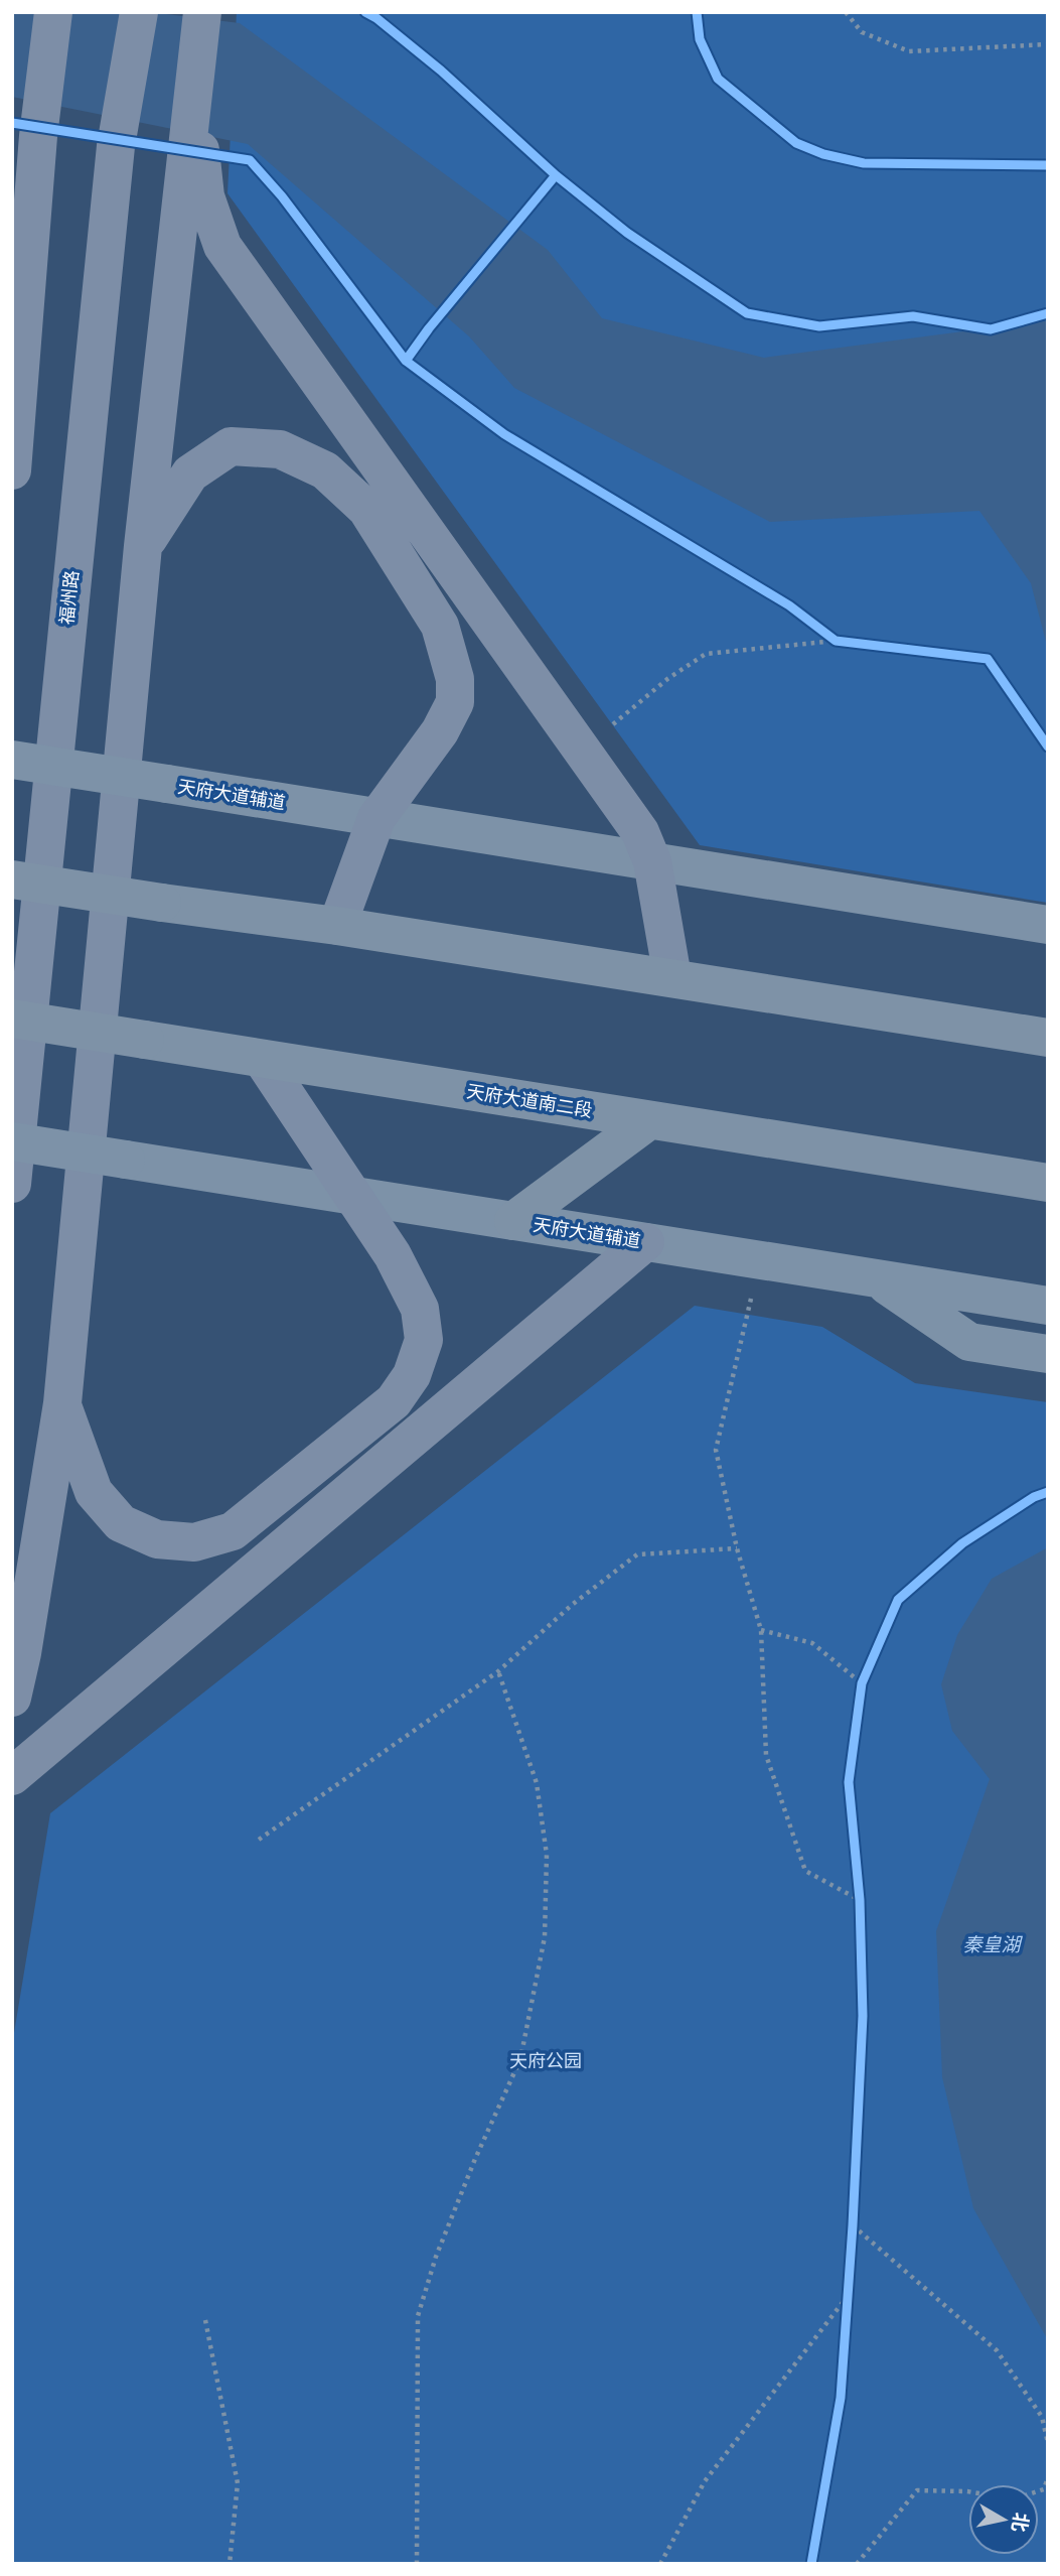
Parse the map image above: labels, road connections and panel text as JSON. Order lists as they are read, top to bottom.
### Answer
{
  "streets": {
    "highway": ["天府大道南二段"],
    "main road": ["福州路"],
    "street": ["天府大道辅道"]
  },
  "water": ["秦皇湖"],
  "parks": ["天府公园"],
  "north": "right"
}
